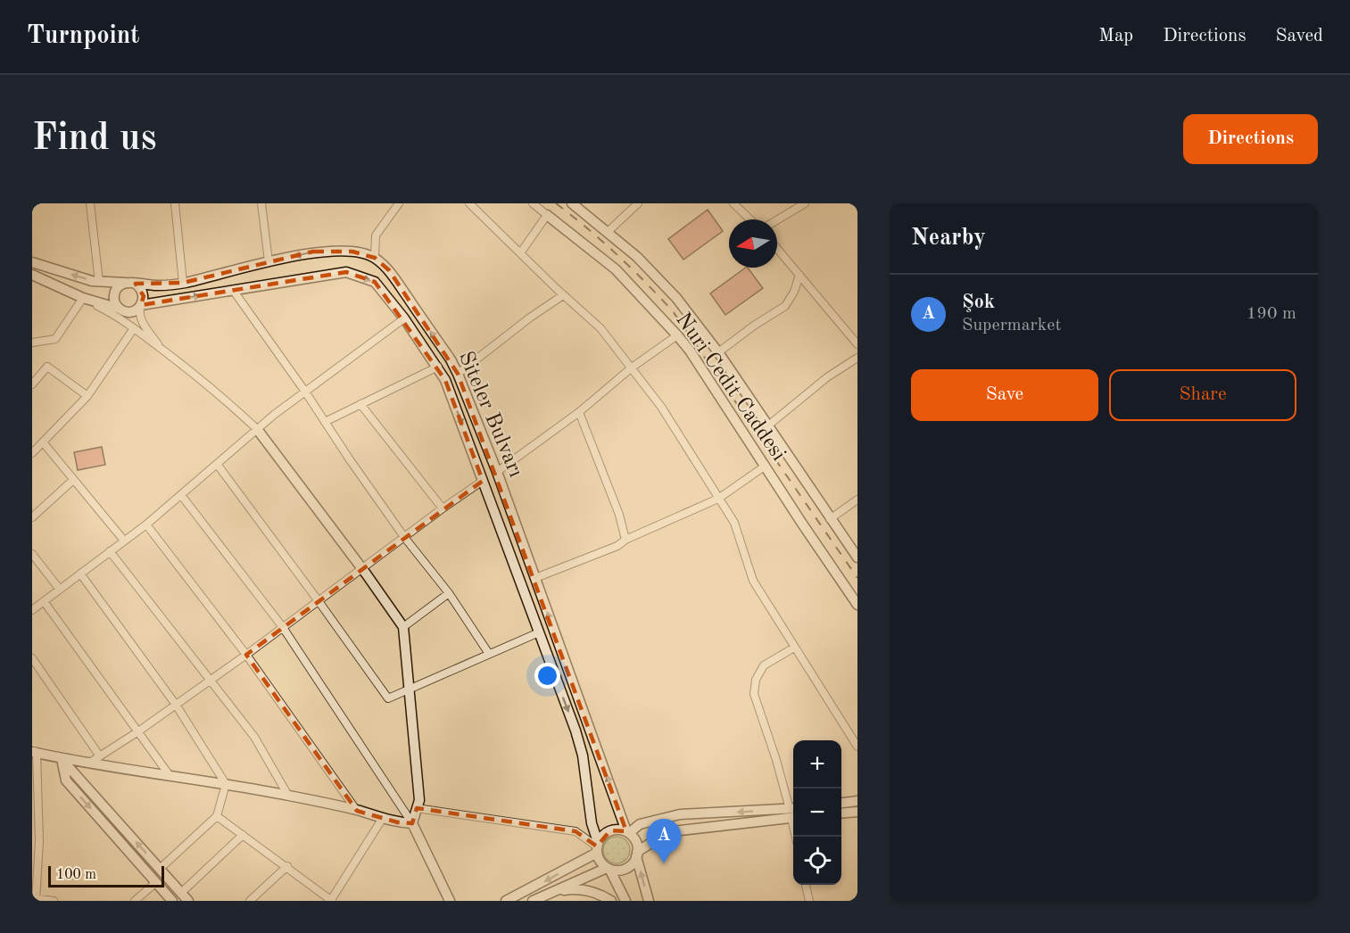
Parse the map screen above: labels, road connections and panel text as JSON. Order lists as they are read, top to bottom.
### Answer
{
  "streets": {
    "main road": ["Nuri Cedit Caddesi", "Siteler Bulvarı"]
  },
  "scale_bar": "100 m",
  "north": "left",
  "page": {
    "header": "Turnpoint",
    "nav": ["Map", "Directions", "Saved"],
    "buttons": [
      "Directions",
      ["Save", "Share"]
    ],
    "title": "Find us",
    "heading": "Nearby",
    "list": [
      {
        "mark": "A",
        "name": "Şok",
        "note": "Supermarket",
        "value": "190 m"
      }
    ],
    "map_buttons": ["+", "−"],
    "pins": "A",
    "scale": "100 m"
  }
}
